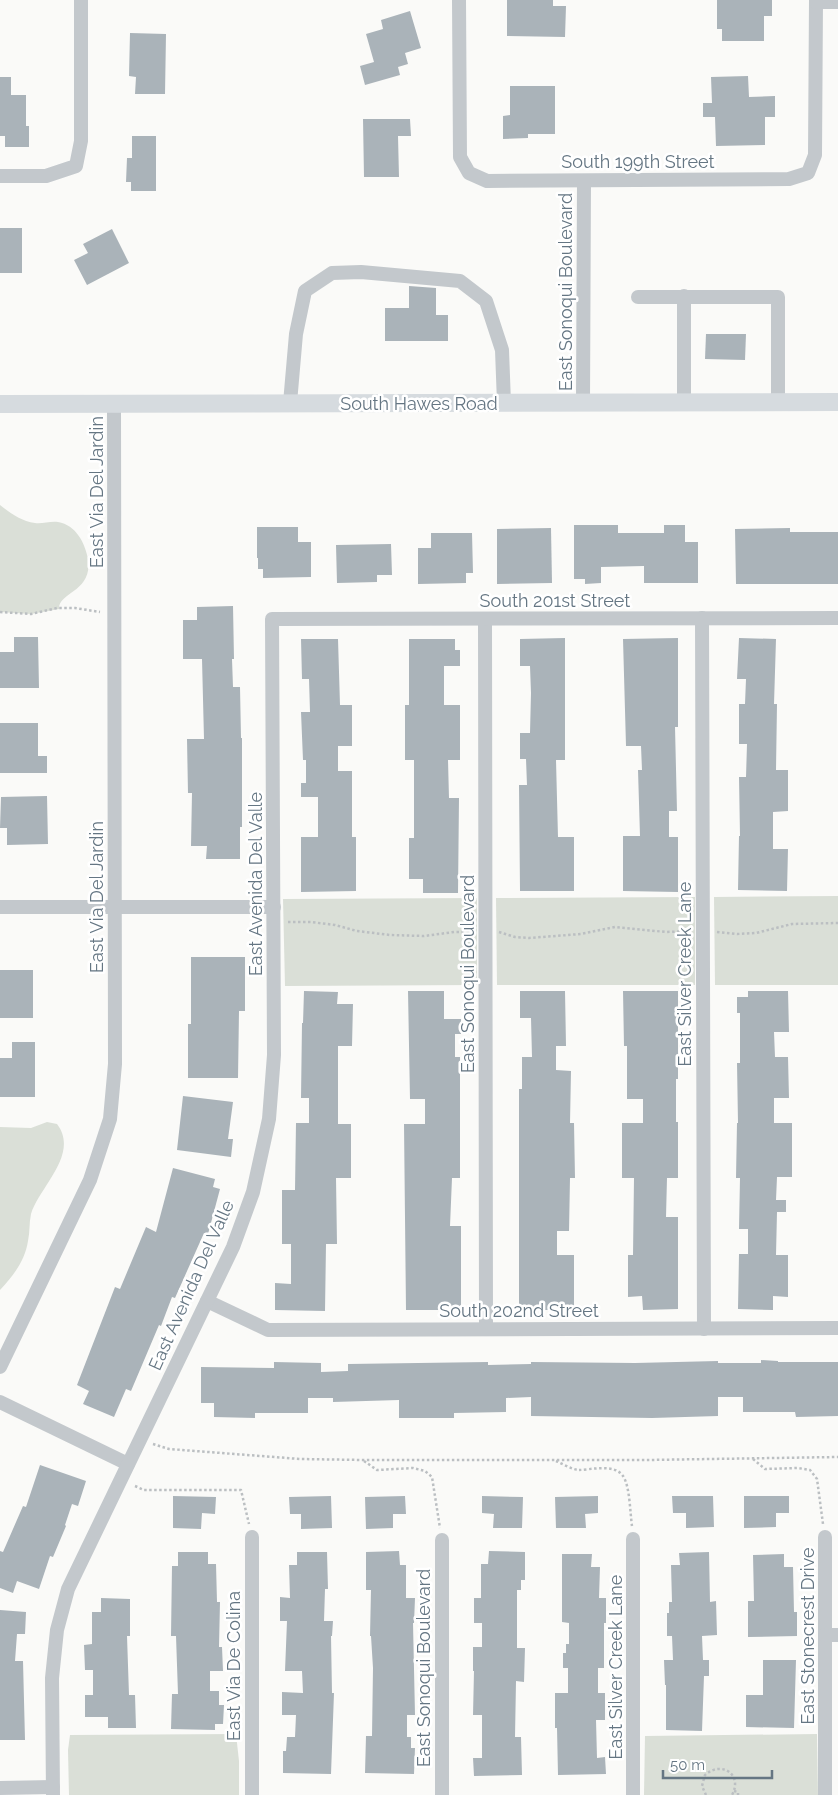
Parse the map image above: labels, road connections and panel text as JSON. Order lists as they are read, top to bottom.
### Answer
{
  "streets": {
    "main road": ["South Hawes Road"],
    "street": [
      "South 199th Street",
      "East Sonoqui Boulevard",
      "East Via Del Jardin",
      "South 201st Street",
      "East Avenida Del Valle",
      "East Silver Creek Lane",
      "South 202nd Street",
      "East Stonecrest Drive",
      "East Via De Colina"
    ]
  },
  "crossings": [
    ["South 199th Street", "East Sonoqui Boulevard"],
    ["East Sonoqui Boulevard", "South Hawes Road"],
    ["East Sonoqui Boulevard", "South 201st Street"],
    ["East Sonoqui Boulevard", "South 202nd Street"],
    ["South Hawes Road", "East Via Del Jardin"],
    ["South 201st Street", "East Avenida Del Valle"],
    ["South 201st Street", "East Silver Creek Lane"],
    ["East Avenida Del Valle", "South 202nd Street"],
    ["East Silver Creek Lane", "South 202nd Street"]
  ],
  "scale_bar": "50 m"
}
